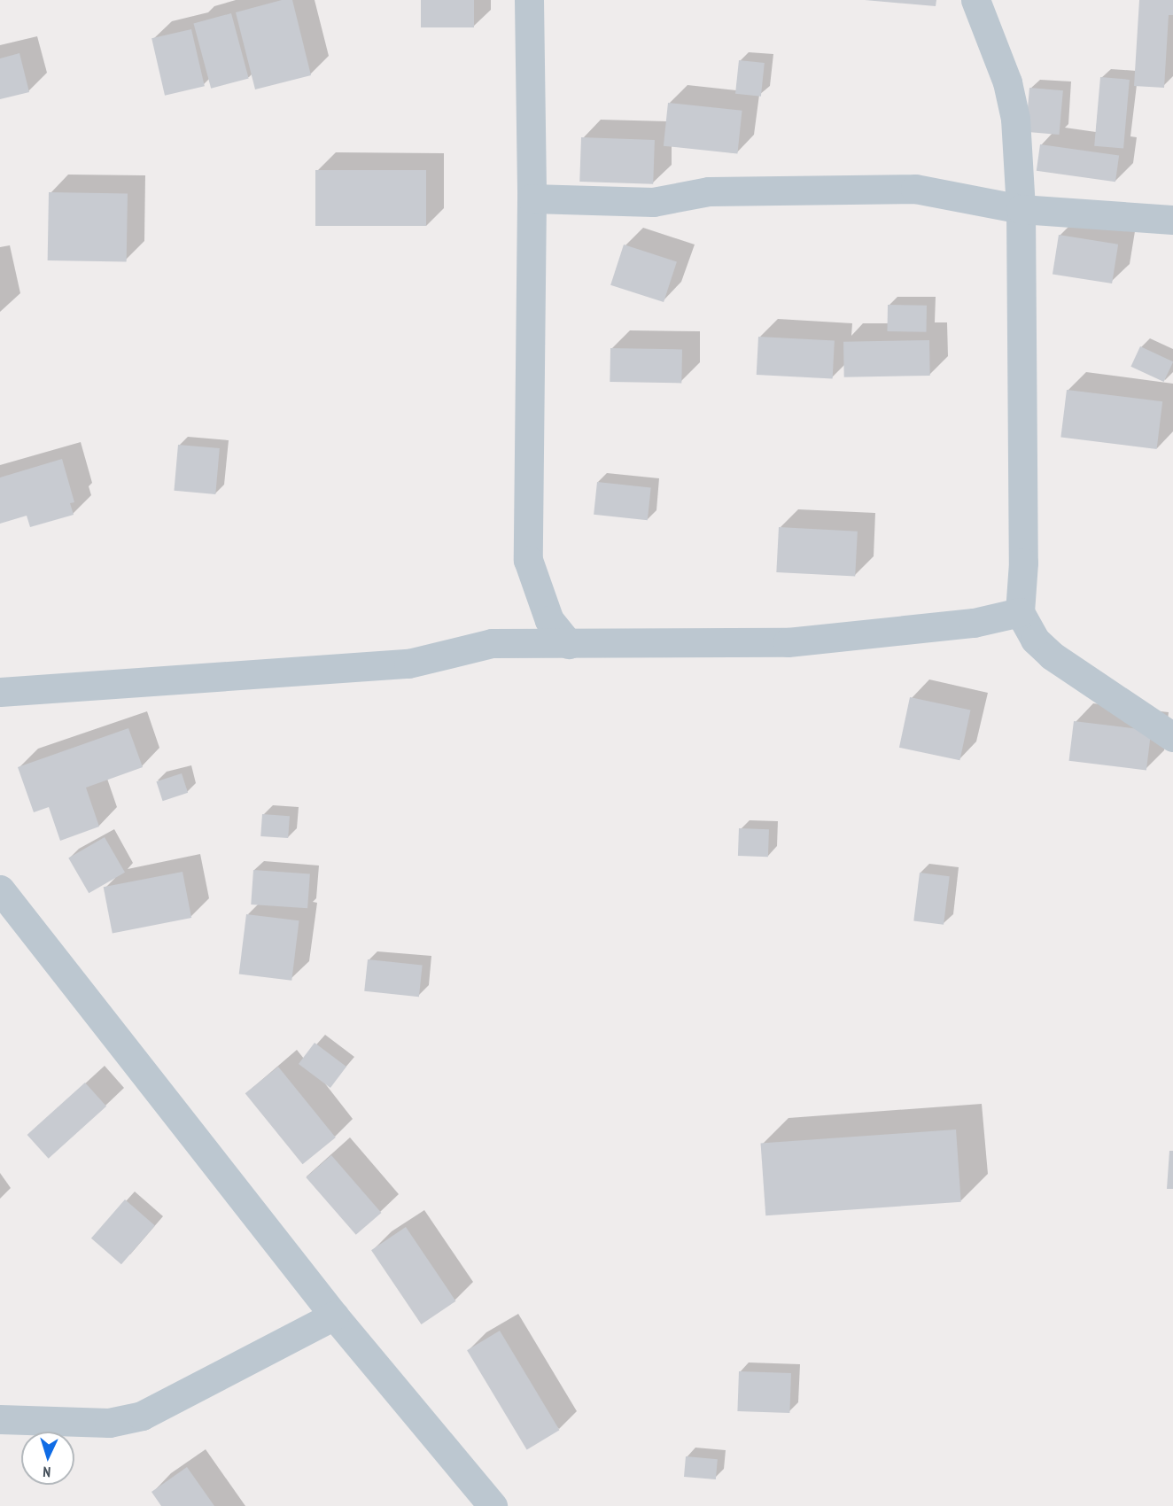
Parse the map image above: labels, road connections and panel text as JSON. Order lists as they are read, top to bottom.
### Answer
{
  "north": "bottom"
}
